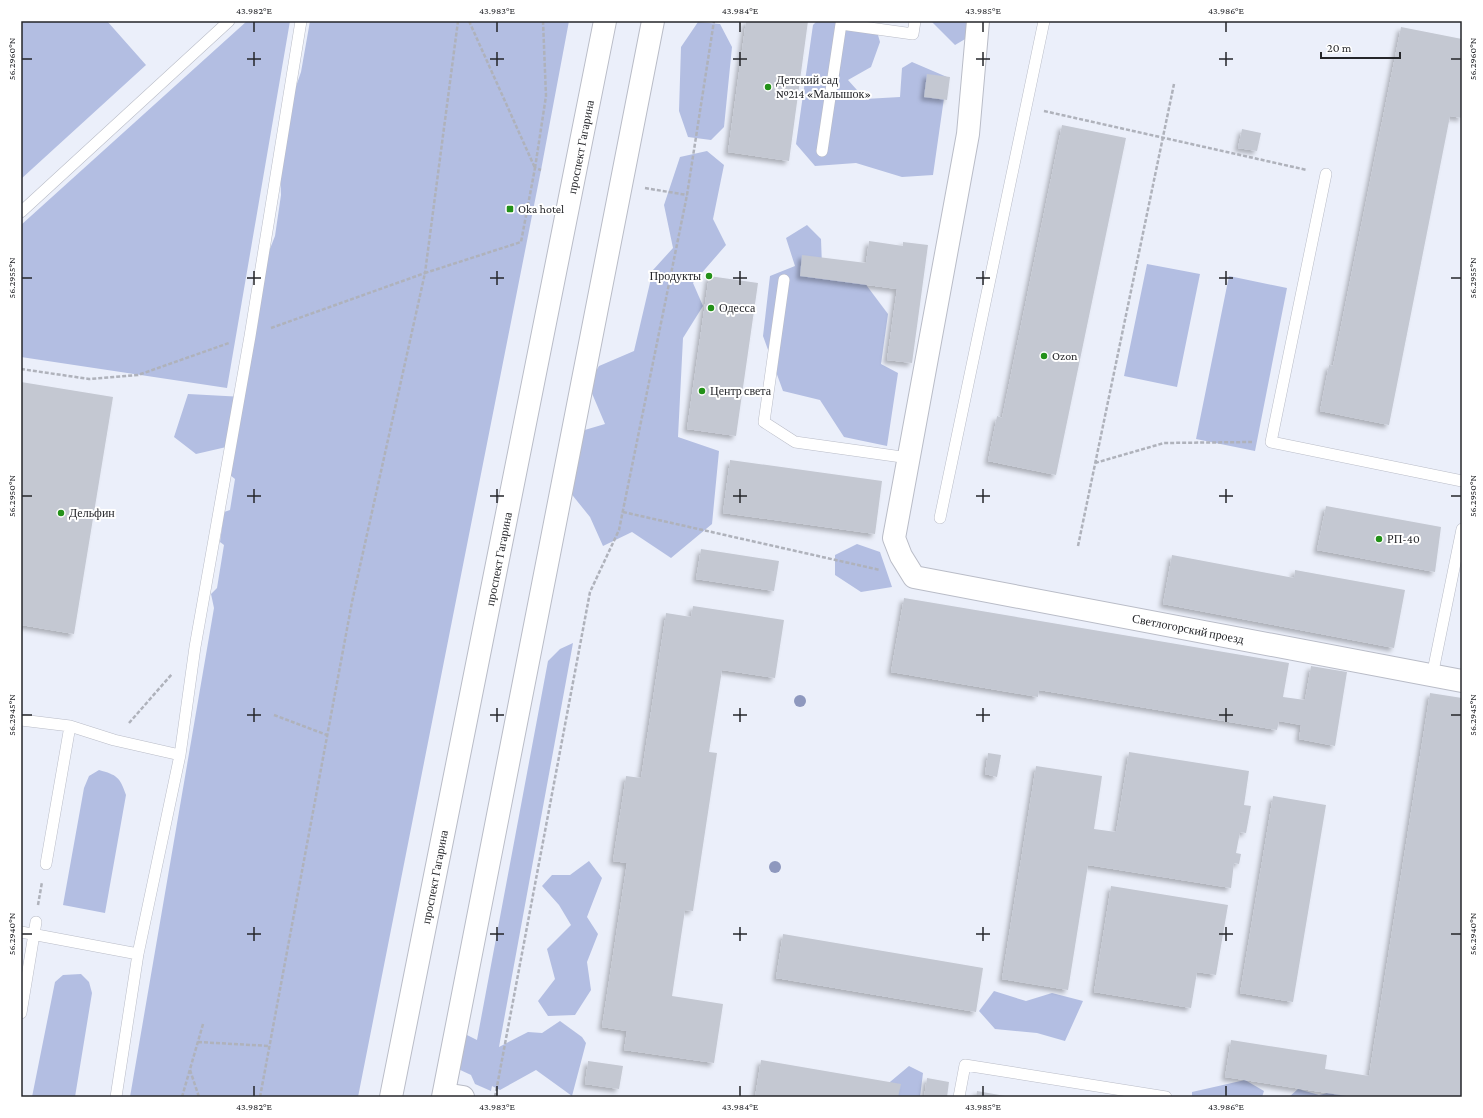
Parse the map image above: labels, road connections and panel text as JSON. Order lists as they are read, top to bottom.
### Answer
{
  "streets": {
    "main road": ["проспект Гагарина", "Светлогорский проезд"]
  },
  "places": {
    "other": [
      "Детский сад №214 «Малышок»",
      "Продукты",
      "Одесса",
      "Ozon",
      "Центр света",
      "Дельфин",
      "РП-40"
    ],
    "transit": ["Oka hotel"]
  },
  "scale_bar": "20 m",
  "coordinates": [
    "43.982°E",
    "43.983°E",
    "43.984°E",
    "43.985°E",
    "43.986°E",
    "56.2960°N",
    "56.2955°N",
    "56.2950°N",
    "56.2945°N",
    "56.2940°N"
  ]
}
